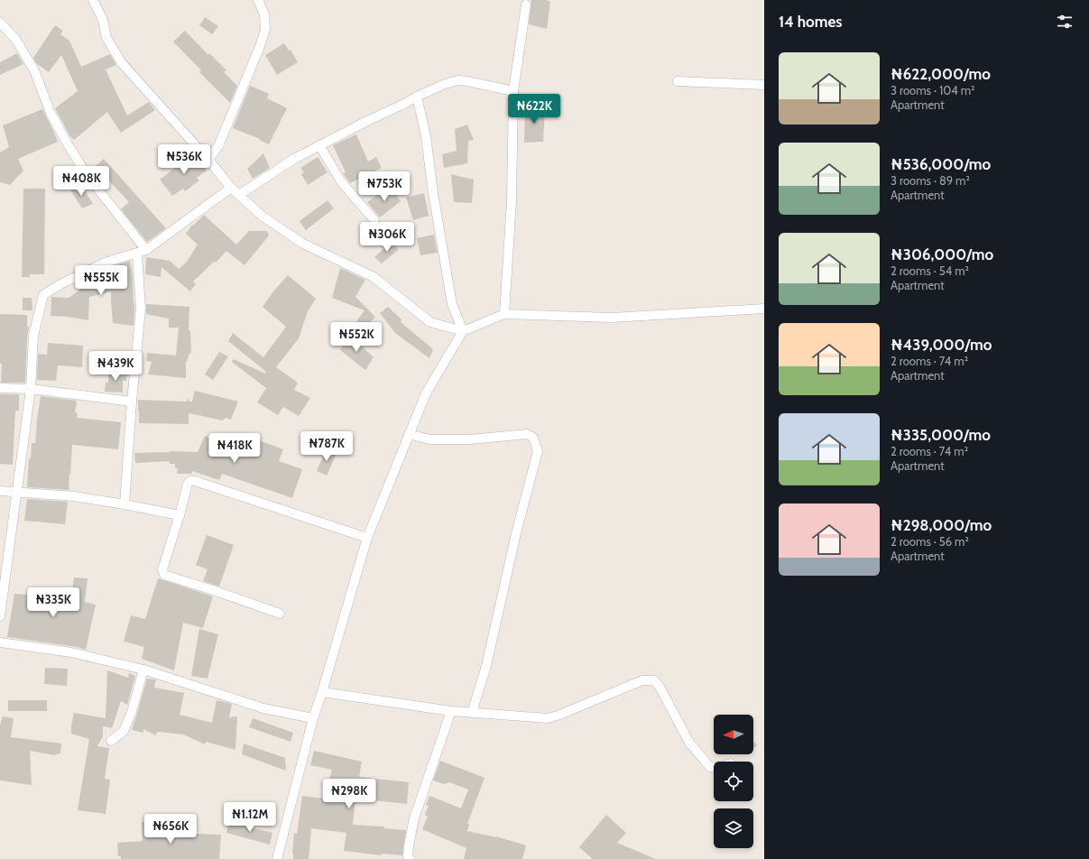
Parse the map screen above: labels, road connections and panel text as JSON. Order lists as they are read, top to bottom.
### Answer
{
  "north": "left",
  "page": {
    "heading": "14 homes",
    "list": [
      {
        "name": "₦622,000/mo",
        "note": "3 rooms · 104 m² · Apartment"
      },
      {
        "name": "₦536,000/mo",
        "note": "3 rooms · 89 m² · Apartment"
      },
      {
        "name": "₦306,000/mo",
        "note": "2 rooms · 54 m² · Apartment"
      },
      {
        "name": "₦439,000/mo",
        "note": "2 rooms · 74 m² · Apartment"
      },
      {
        "name": "₦335,000/mo",
        "note": "2 rooms · 74 m² · Apartment"
      },
      {
        "name": "₦298,000/mo",
        "note": "2 rooms · 56 m² · Apartment"
      }
    ],
    "price": [
      "₦622K",
      "₦536K",
      "₦408K",
      "₦753K",
      "₦306K",
      "₦555K",
      "₦552K",
      "₦439K",
      "₦787K",
      "₦418K",
      "₦335K",
      "₦298K",
      "₦1.12M",
      "₦656K"
    ]
  }
}
